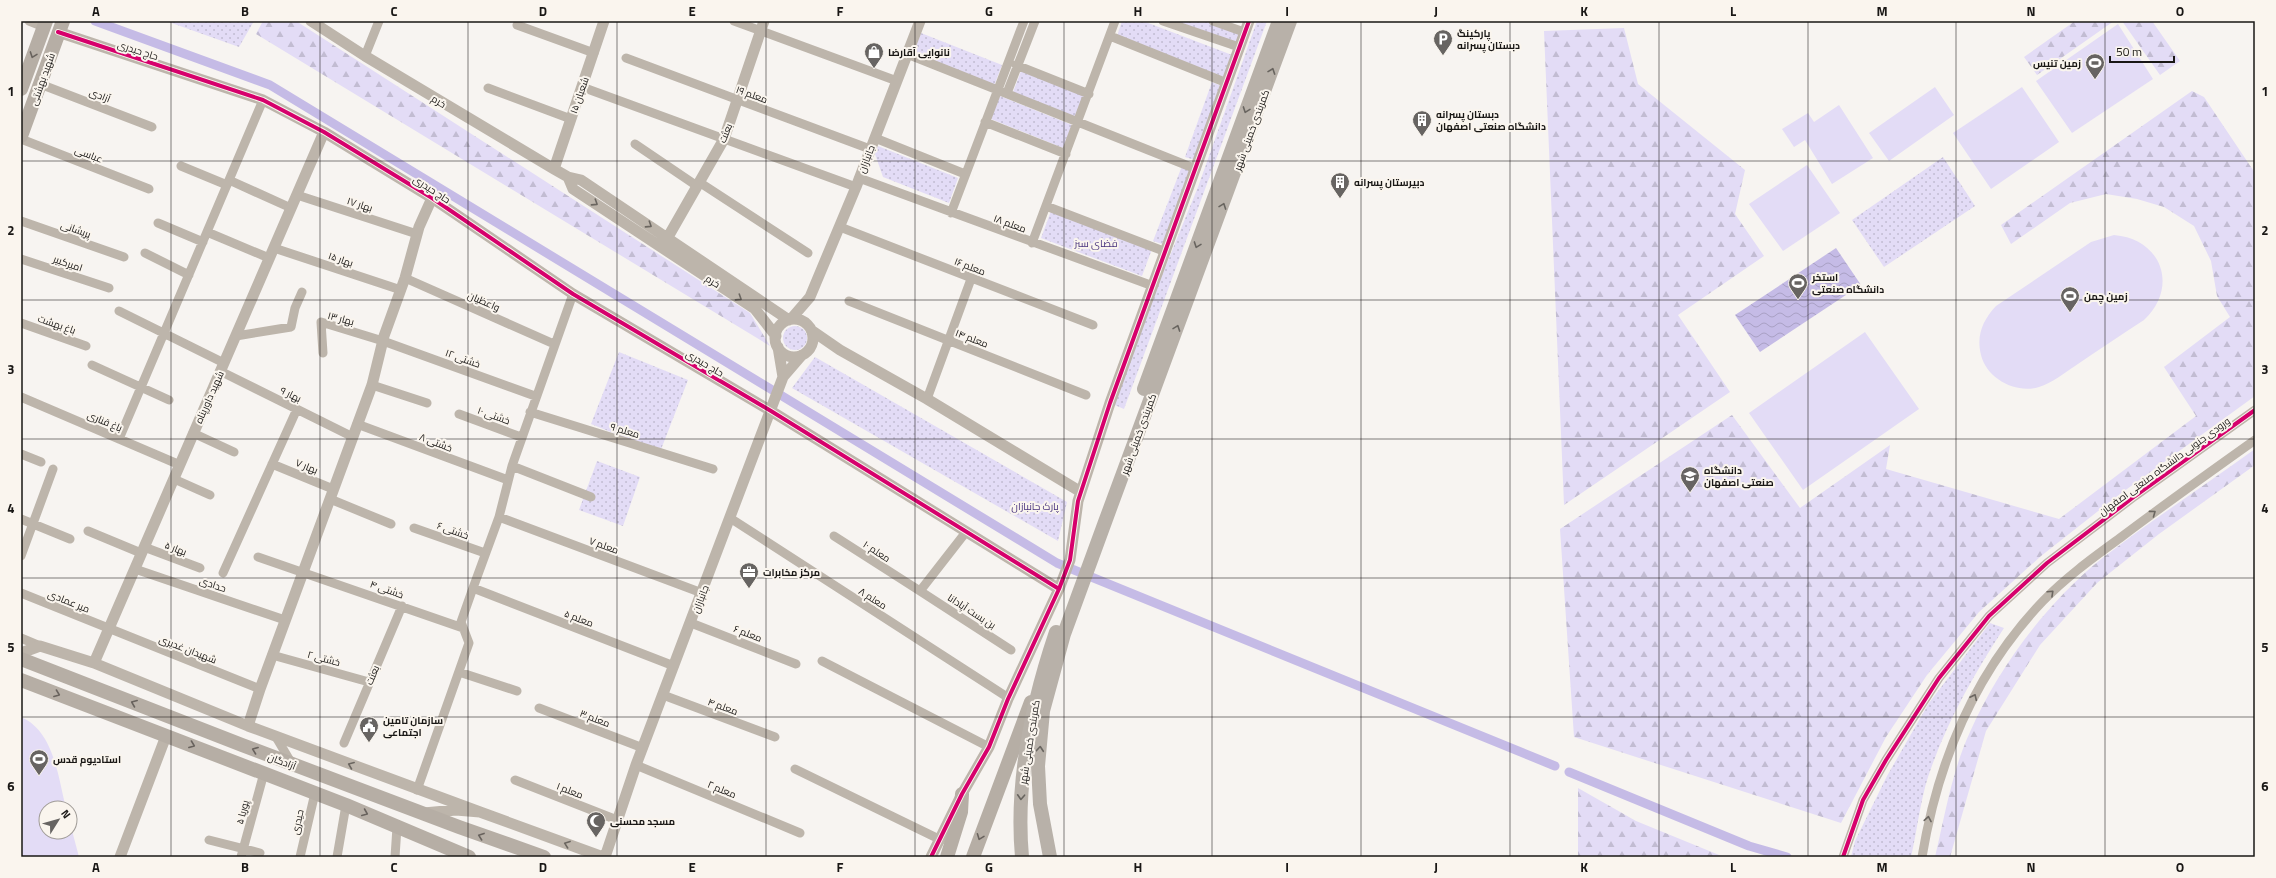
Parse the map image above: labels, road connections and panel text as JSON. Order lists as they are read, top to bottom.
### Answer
{
  "streets": {
    "highway": ["کمربندی خمینی شهر"],
    "main road": ["شهید بهشتی", "آزادگان"],
    "street": [
      "حاج حیدری",
      "معلم ۱۹",
      "آزادی",
      "۱۵ شعبان",
      "خرم",
      "بعثت",
      "عباسی",
      "جانبازان",
      "بهار ۱۷",
      "معلم ۱۸",
      "پریشانی",
      "بهار ۱۵",
      "امیرکبیر",
      "معلم ۱۶",
      "واعظیان",
      "بهار ۱۳",
      "باغ بهشت",
      "معلم ۱۴",
      "خشتی ۱۲",
      "بهار ۹",
      "شهید داورپناه",
      "خشتی ۱۰",
      "باغ قناری",
      "معلم ۹",
      "خشتی ۸",
      "بهار ۷",
      "ورودی جنوبی دانشگاه صنعتی اصفهان",
      "خشتی ۶",
      "معلم ۷",
      "بهار ۵",
      "معلم ۱۰",
      "حدادی",
      "خشتی ۴",
      "معلم ۸",
      "میر عمادی",
      "بن بست آپادانا",
      "معلم ۵",
      "معلم ۶",
      "شهیدان غدیری",
      "خشتی ۲",
      "معلم ۴",
      "معلم ۳",
      "معلم ۲",
      "معلم ۱",
      "پوریا ۵",
      "حیدری"
    ]
  },
  "crossings": [
    ["حاج حیدری", "شهید بهشتی"],
    ["حاج حیدری", "کمربندی خمینی شهر"],
    ["حاج حیدری", "جانبازان"],
    ["حاج حیدری", "شهید داورپناه"],
    ["شهید بهشتی", "آزادی"],
    ["شهید بهشتی", "عباسی"],
    ["معلم ۱۹", "بعثت"],
    ["معلم ۱۹", "جانبازان"],
    ["۱۵ شعبان", "خرم"],
    ["۱۵ شعبان", "معلم ۱۸"],
    ["خرم", "بعثت"],
    ["بعثت", "معلم ۱۸"],
    ["بعثت", "خشتی ۴"],
    ["بعثت", "خشتی ۲"],
    ["جانبازان", "معلم ۱۸"],
    ["جانبازان", "معلم ۱۶"],
    ["جانبازان", "معلم ۷"],
    ["جانبازان", "معلم ۸"],
    ["جانبازان", "معلم ۵"],
    ["جانبازان", "معلم ۶"],
    ["جانبازان", "معلم ۴"],
    ["جانبازان", "معلم ۳"],
    ["جانبازان", "معلم ۲"],
    ["جانبازان", "معلم ۱"],
    ["بهار ۱۷", "شهید داورپناه"],
    ["بهار ۱۵", "شهید داورپناه"],
    ["بهار ۱۳", "خشتی ۱۲"],
    ["بهار ۹", "شهید داورپناه"],
    ["شهید داورپناه", "باغ قناری"],
    ["شهید داورپناه", "بهار ۵"],
    ["شهید داورپناه", "حدادی"],
    ["شهید داورپناه", "میر عمادی"],
    ["شهید داورپناه", "شهیدان غدیری"],
    ["معلم ۱۰", "بن بست آپادانا"],
    ["میر عمادی", "شهیدان غدیری"],
    ["آزادگان", "پوریا ۵"],
    ["آزادگان", "حیدری"]
  ],
  "parks": ["فضای سبز", "پارک جانبازان"],
  "places": {
    "parking": ["پارکینگ دبستان پسرانه"],
    "shop": ["نانوایی آقارضا"],
    "sports": [
      "زمین تنیس",
      "استخر دانشگاه صنعتی",
      "زمین چمن",
      "استادیوم قدس"
    ],
    "building": ["دبستان پسرانه دانشگاه صنعتی اصفهان", "دبیرستان پسرانه"],
    "school or university": ["دانشگاه صنعتی اصفهان"],
    "office": ["مرکز مخابرات"],
    "public building": ["سازمان تامین اجتماعی"],
    "mosque": ["مسجد محسنی"]
  },
  "scale_bar": "50 m",
  "north": "top right",
  "grid": {
    "columns": [
      "A",
      "B",
      "C",
      "D",
      "E",
      "F",
      "G",
      "H",
      "I",
      "J",
      "K",
      "L",
      "M",
      "N",
      "O"
    ],
    "rows": [
      "1",
      "2",
      "3",
      "4",
      "5",
      "6"
    ]
  }
}
